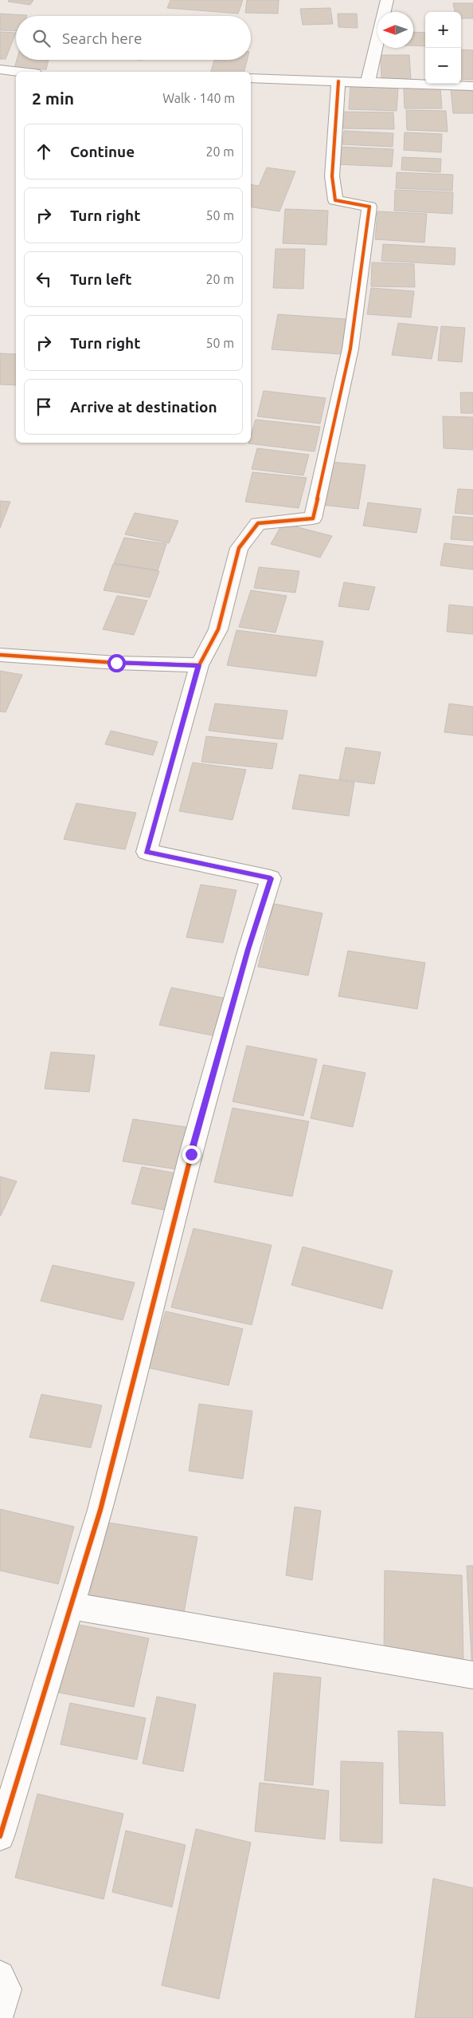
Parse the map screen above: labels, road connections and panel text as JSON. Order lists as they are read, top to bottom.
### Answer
{
  "north": "left",
  "page": {
    "map_buttons": ["+", "−"],
    "search": "Search here",
    "heading": ["2 min", "Walk · 140 m"],
    "list": [
      ["Continue", "20 m"],
      ["Turn right", "50 m"],
      ["Turn left", "20 m"],
      ["Turn right", "50 m"],
      "Arrive at destination"
    ]
  }
}
